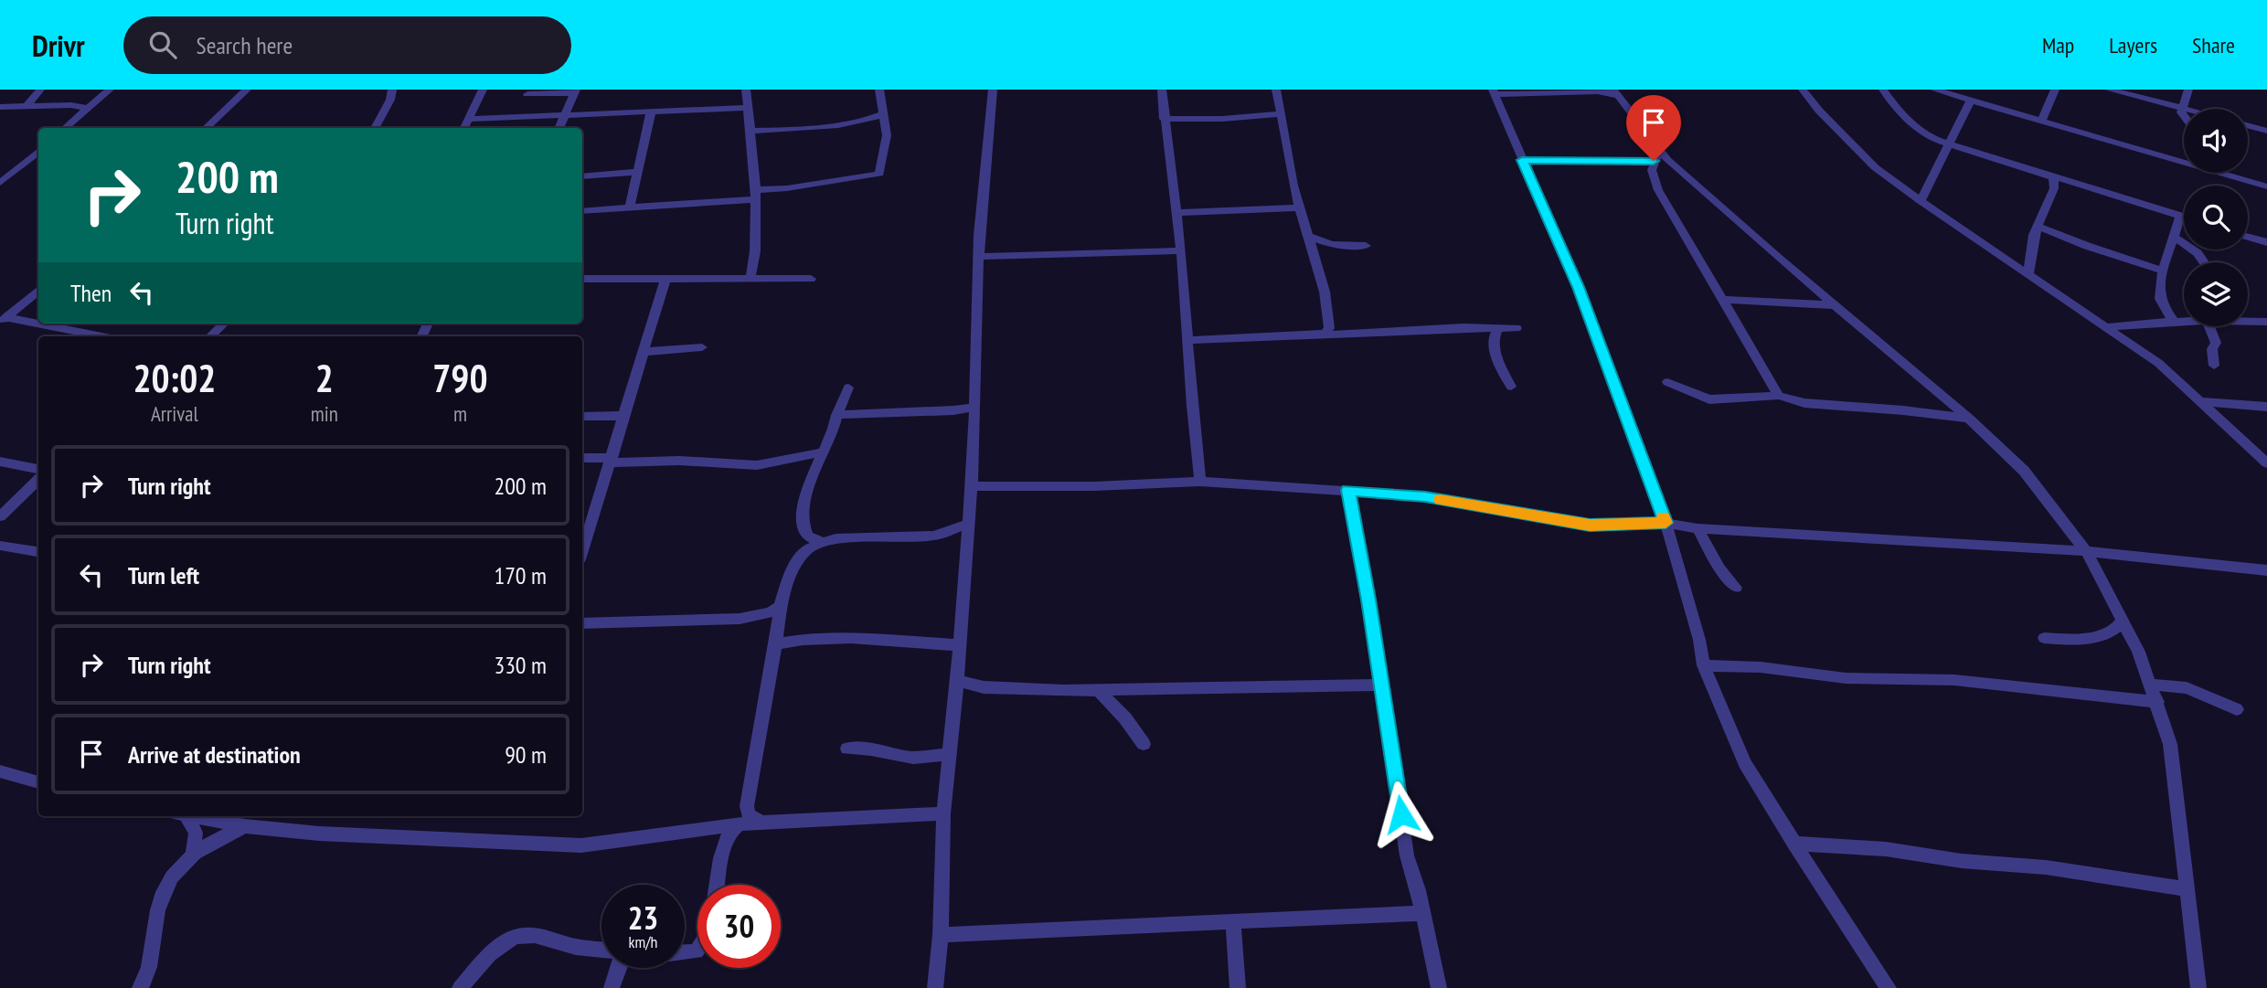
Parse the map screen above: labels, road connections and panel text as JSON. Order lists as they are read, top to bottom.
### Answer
{
  "page": {
    "header": "Drivr",
    "search": "Search here",
    "nav": ["Map", "Layers", "Share"],
    "turn": ["200 m", "Turn right"],
    "then": "Then",
    "eta": [
      "20:02",
      "Arrival",
      "2",
      "min",
      "790",
      "m"
    ],
    "list": [
      {
        "name": "Turn right",
        "value": "200 m"
      },
      {
        "name": "Turn left",
        "value": "170 m"
      },
      {
        "name": "Turn right",
        "value": "330 m"
      },
      {
        "name": "Arrive at destination",
        "value": "90 m"
      }
    ],
    "speed": "23 km/h",
    "limit": "30"
  }
}
